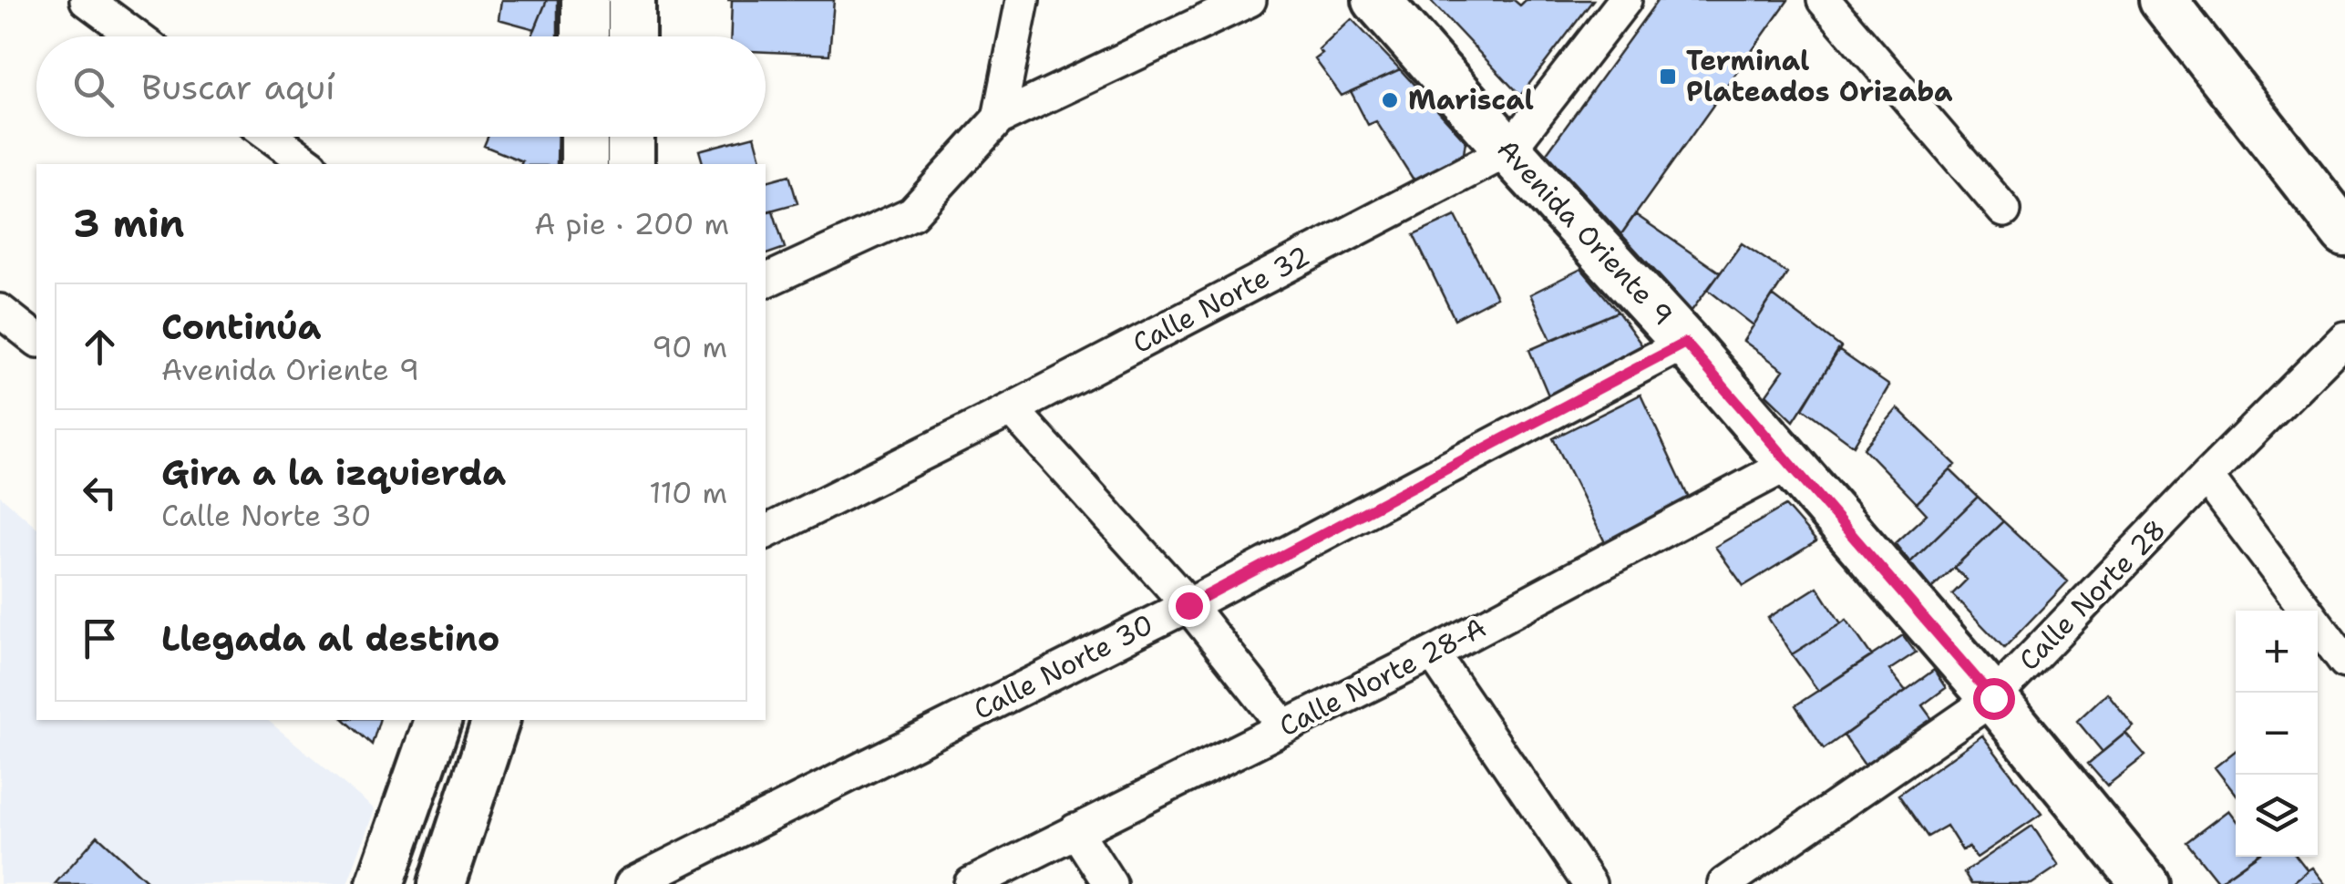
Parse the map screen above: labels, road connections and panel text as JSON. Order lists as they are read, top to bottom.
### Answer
{
  "streets": {
    "street": [
      "Avenida Oriente 9",
      "Calle Norte 32",
      "Calle Norte 28",
      "Calle Norte 30",
      "Calle Norte 28-A"
    ]
  },
  "crossings": [
    ["Avenida Oriente 9", "Calle Norte 32"],
    ["Avenida Oriente 9", "Calle Norte 28"],
    ["Avenida Oriente 9", "Calle Norte 30"],
    ["Avenida Oriente 9", "Calle Norte 28-A"]
  ],
  "places": {
    "transit": ["Terminal Plateados Orizaba"],
    "other": ["Mariscal"]
  },
  "page": {
    "search": "Buscar aquí",
    "heading": ["3 min", "A pie · 200 m"],
    "list": [
      ["Continúa", "Avenida Oriente 9", "90 m"],
      ["Gira a la izquierda", "Calle Norte 30", "110 m"],
      "Llegada al destino"
    ],
    "map_buttons": ["+", "−"]
  }
}
